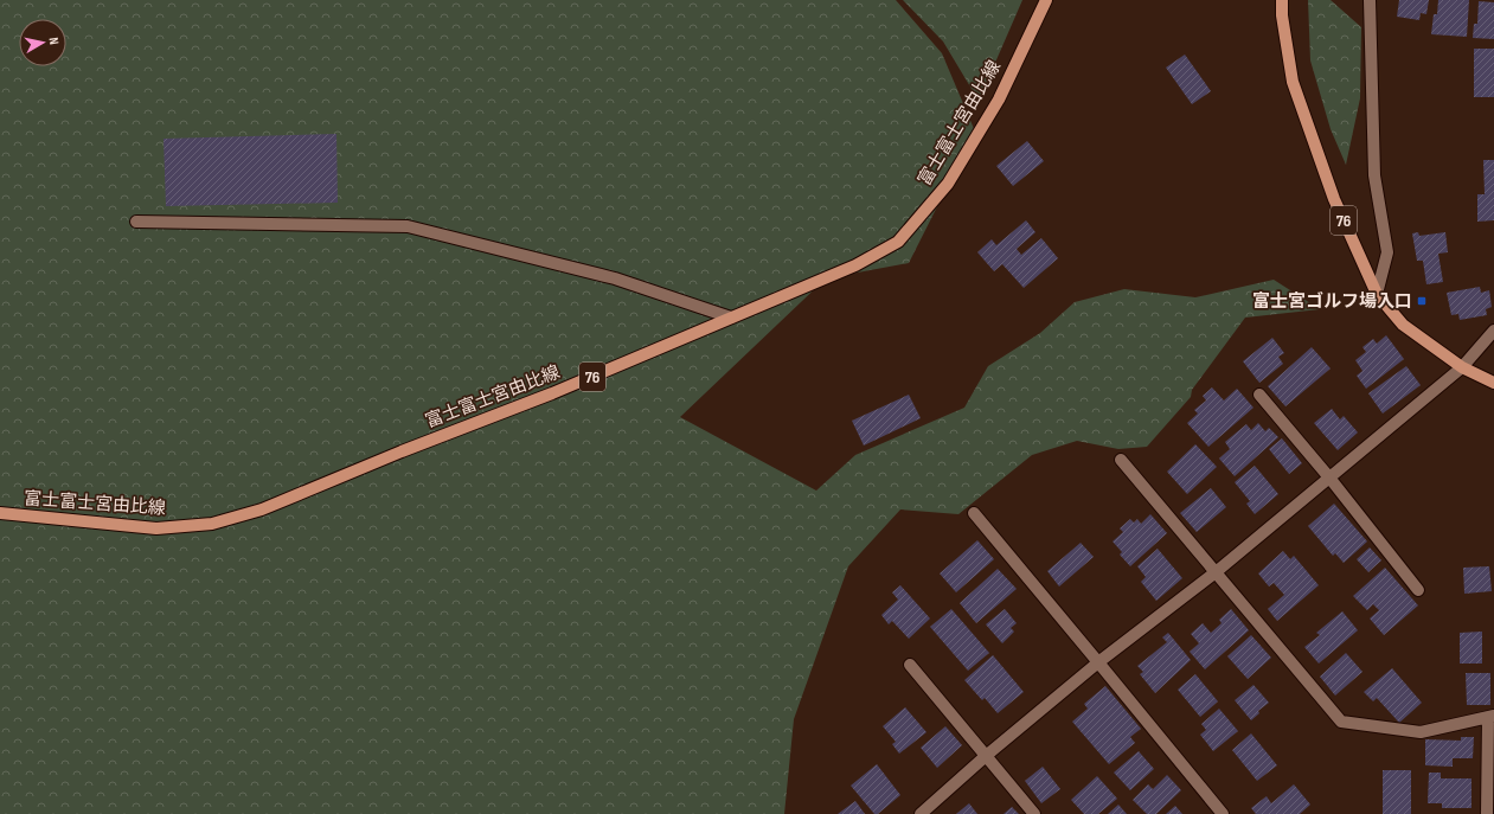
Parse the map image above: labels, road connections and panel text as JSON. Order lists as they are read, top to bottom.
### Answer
{
  "streets": {
    "main road": ["富士富士宮由比線", "76"]
  },
  "places": {
    "transit": ["富士宮ゴルフ場入口"]
  },
  "north": "right"
}
